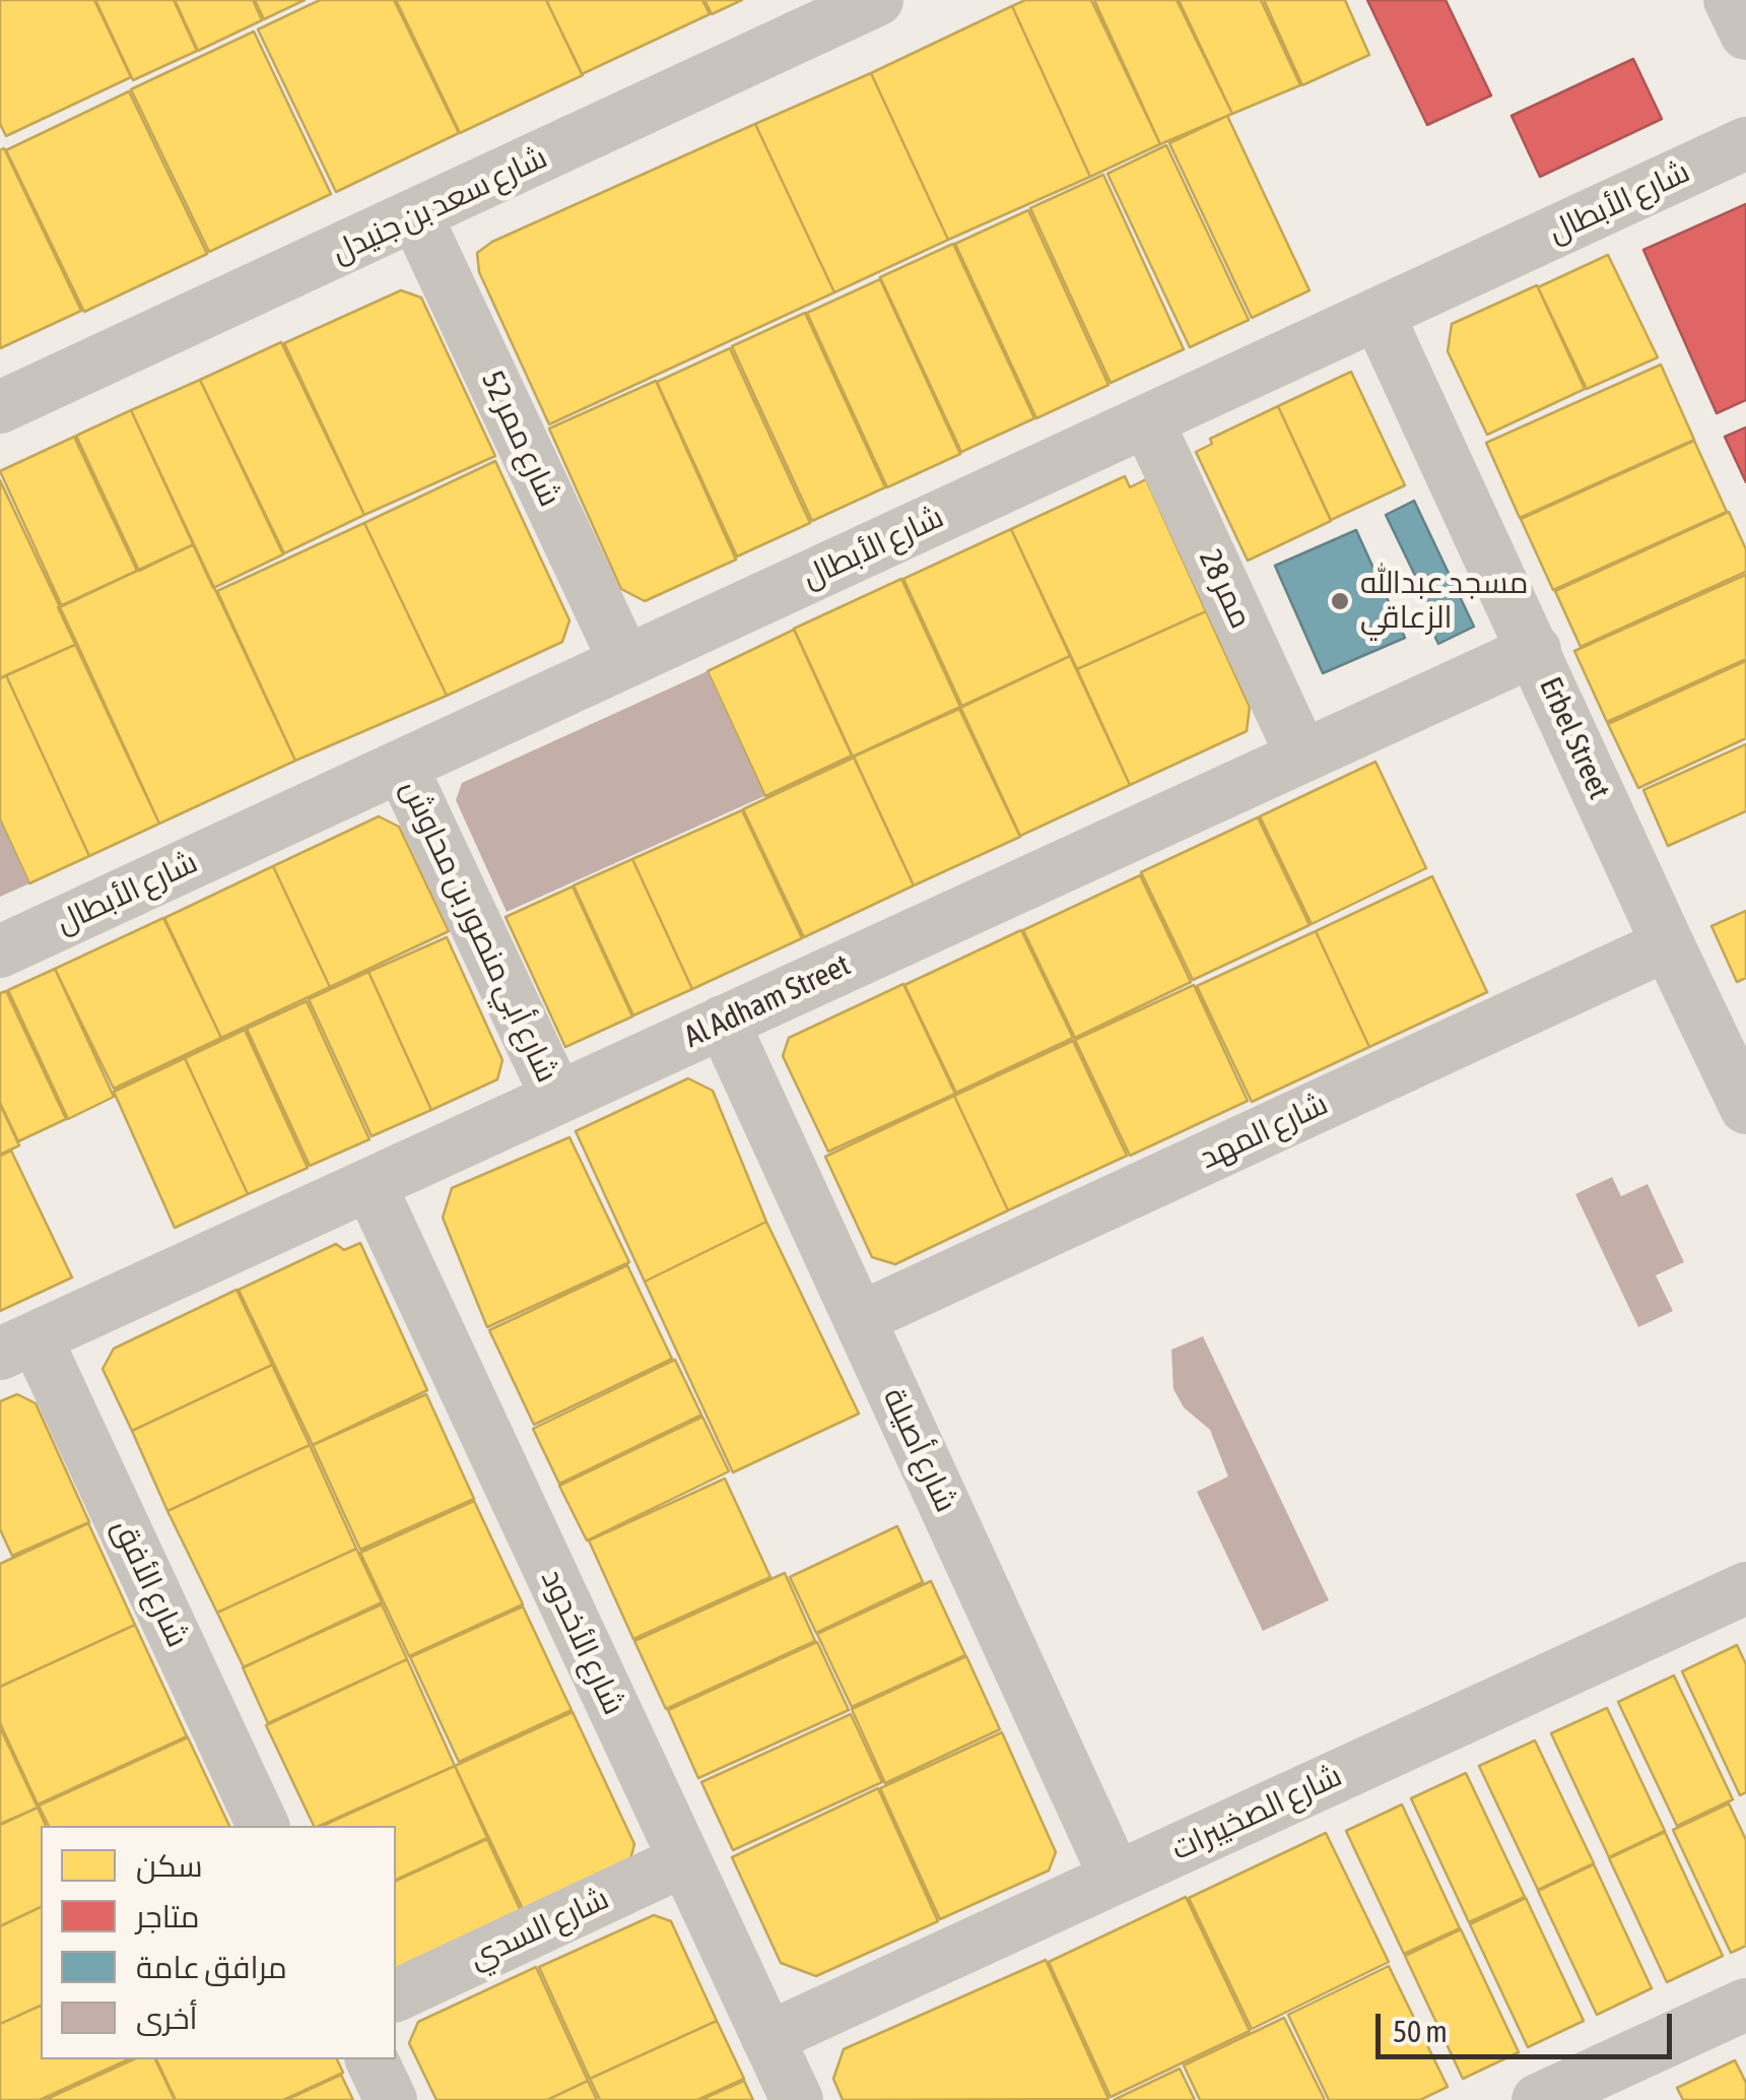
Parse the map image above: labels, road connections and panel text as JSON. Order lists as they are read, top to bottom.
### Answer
{
  "streets": {
    "street": [
      "شارع الأبطال",
      "شارع سعد بن جنيدل",
      "شارع ممر 52",
      "ممر 28",
      "Erbel Street",
      "شارع أبي منصور بن محاوش",
      "Al Adham Street",
      "شارع المهد",
      "شارع أصيلة",
      "شارع الأفق",
      "شارع الأخدود",
      "شارع الصخيبرات",
      "شارع السدي"
    ]
  },
  "crossings": [
    ["شارع الأبطال", "شارع ممر 52"],
    ["شارع الأبطال", "ممر 28"],
    ["شارع الأبطال", "Erbel Street"],
    ["شارع الأبطال", "شارع أبي منصور بن محاوش"],
    ["شارع سعد بن جنيدل", "شارع ممر 52"],
    ["ممر 28", "Al Adham Street"],
    ["Erbel Street", "Al Adham Street"],
    ["Erbel Street", "شارع المهد"],
    ["شارع أبي منصور بن محاوش", "Al Adham Street"],
    ["Al Adham Street", "شارع أصيلة"],
    ["Al Adham Street", "شارع الأفق"],
    ["Al Adham Street", "شارع الأخدود"],
    ["شارع المهد", "شارع أصيلة"],
    ["شارع أصيلة", "شارع الصخيبرات"],
    ["شارع الأخدود", "شارع الصخيبرات"],
    ["شارع الأخدود", "شارع السدي"]
  ],
  "places": ["مسجد عبدالله الزعاقي"],
  "legend": [
    "سكن",
    "متاجر",
    "مرافق عامة",
    "أخرى"
  ],
  "scale_bar": "50 m"
}
